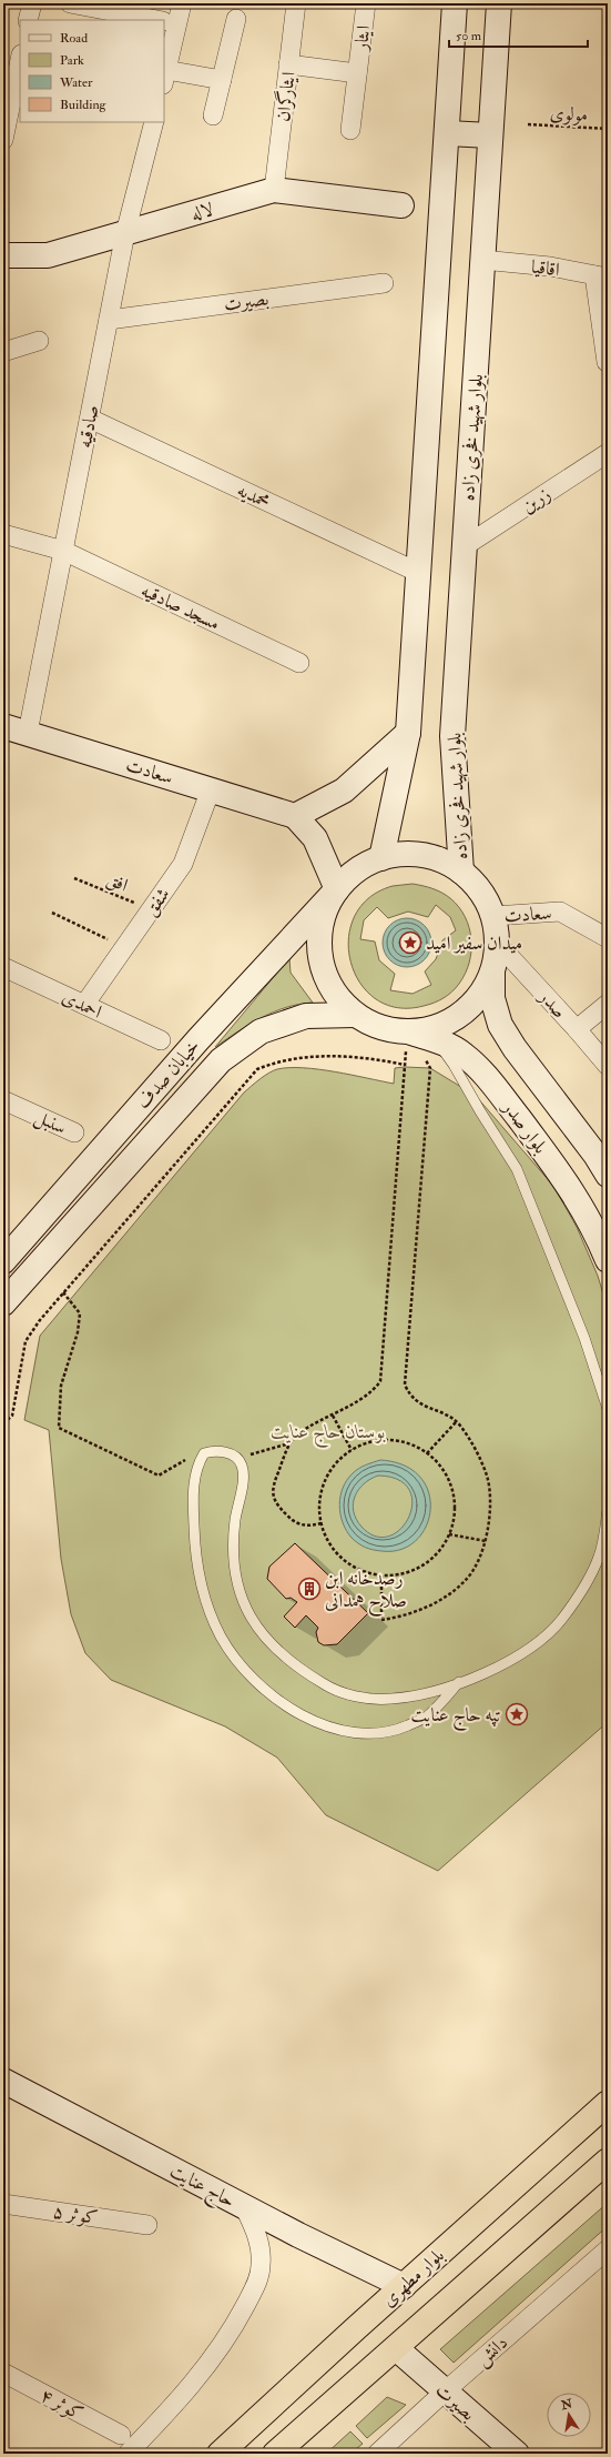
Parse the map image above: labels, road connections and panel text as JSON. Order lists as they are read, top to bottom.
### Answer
{
  "streets": {
    "highway": ["بلوار مطهری"],
    "main road": [
      "لاله",
      "بصیرت",
      "بلوار شهید فخری زاده",
      "سعادت",
      "خیابان صدف",
      "بلوار صدر",
      "حاج عنایت"
    ],
    "street": [
      "ایثار",
      "ایثارگران",
      "اقاقیا",
      "صادقیه",
      "محمدیه",
      "زرین",
      "مسجد صادقیه",
      "شفق",
      "احمدی",
      "صدر",
      "سنبل",
      "کوثر ۵",
      "دانش",
      "کوثر ۴"
    ],
    "path": ["مولوی", "افق"]
  },
  "crossings": [
    ["ایثار", "ایثارگران"],
    ["ایثارگران", "لاله"],
    ["لاله", "صادقیه"],
    ["اقاقیا", "بلوار شهید فخری زاده"],
    ["بصیرت", "صادقیه"],
    ["بصیرت", "دانش"],
    ["صادقیه", "محمدیه"],
    ["صادقیه", "مسجد صادقیه"],
    ["صادقیه", "سعادت"],
    ["بلوار شهید فخری زاده", "زرین"],
    ["سعادت", "شفق"],
    ["افق", "شفق"],
    ["شفق", "احمدی"],
    ["حاج عنایت", "بلوار مطهری"]
  ],
  "parks": ["بوستان حاج عنایت"],
  "places": {
    "place": ["میدان سفیر امید", "تپه حاج عنایت"],
    "building": ["رصدخانه ابن صلاح همدانی"]
  },
  "legend": [
    "Road",
    "Park",
    "Water",
    "Building"
  ],
  "scale_bar": "50 m",
  "north": "top"
}
